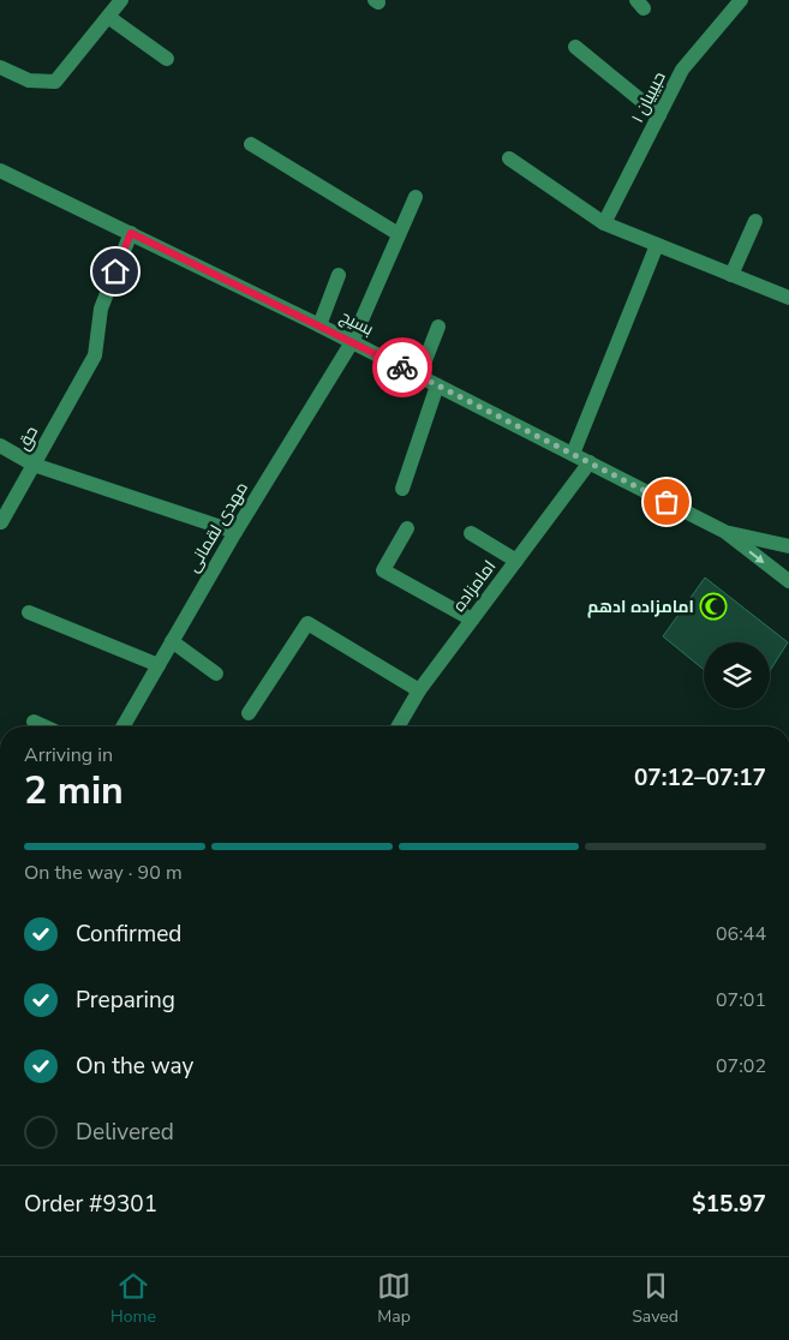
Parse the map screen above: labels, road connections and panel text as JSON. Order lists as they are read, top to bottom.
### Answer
{
  "streets": {
    "street": [
      "حبیبیان ۱",
      "بسیج",
      "حق",
      "مهدی لقمانی",
      "امامزاده"
    ]
  },
  "crossings": [
    ["بسیج", "حق"],
    ["بسیج", "مهدی لقمانی"],
    ["بسیج", "امامزاده"],
    ["حق", "مهدی لقمانی"]
  ],
  "places": {
    "mosque": ["امامزاده ادهم"]
  },
  "page": {
    "heading": ["2 min", "Arriving in", "07:12–07:17"],
    "panel": ["Order #9301", "$15.97"],
    "bar": "On the way · 90 m",
    "list": [
      ["Confirmed", "06:44"],
      ["Preparing", "07:01"],
      ["On the way", "07:02"],
      "Delivered"
    ],
    "tabs": ["Home", "Map", "Saved"]
  }
}
